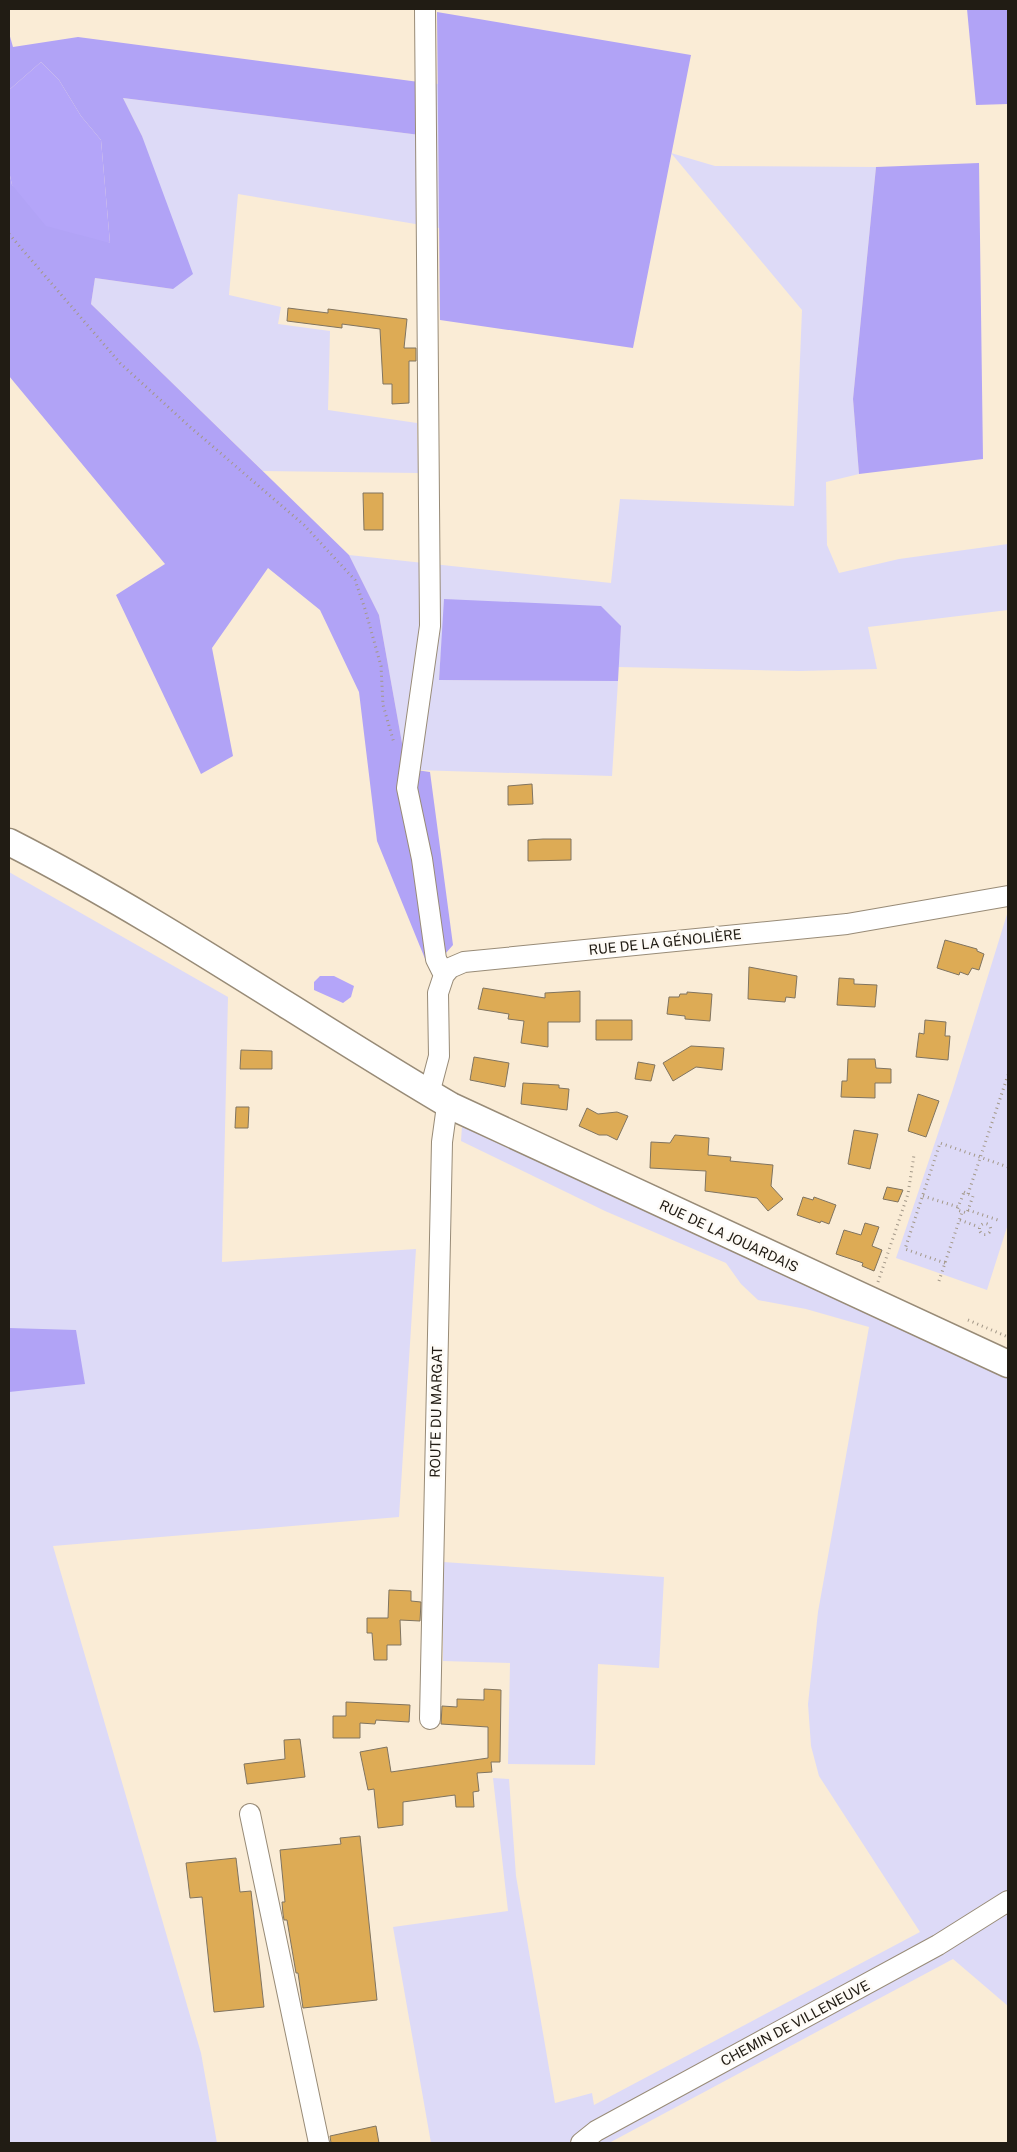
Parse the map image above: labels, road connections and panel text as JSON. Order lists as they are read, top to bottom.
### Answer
{
  "streets": {
    "main road": ["RUE DE LA JOUARDAIS"],
    "street": ["RUE DE LA GÉNOLIÈRE", "ROUTE DU MARGAT", "CHEMIN DE VILLENEUVE"]
  },
  "crossings": [
    ["RUE DE LA JOUARDAIS", "ROUTE DU MARGAT"]
  ]
}
